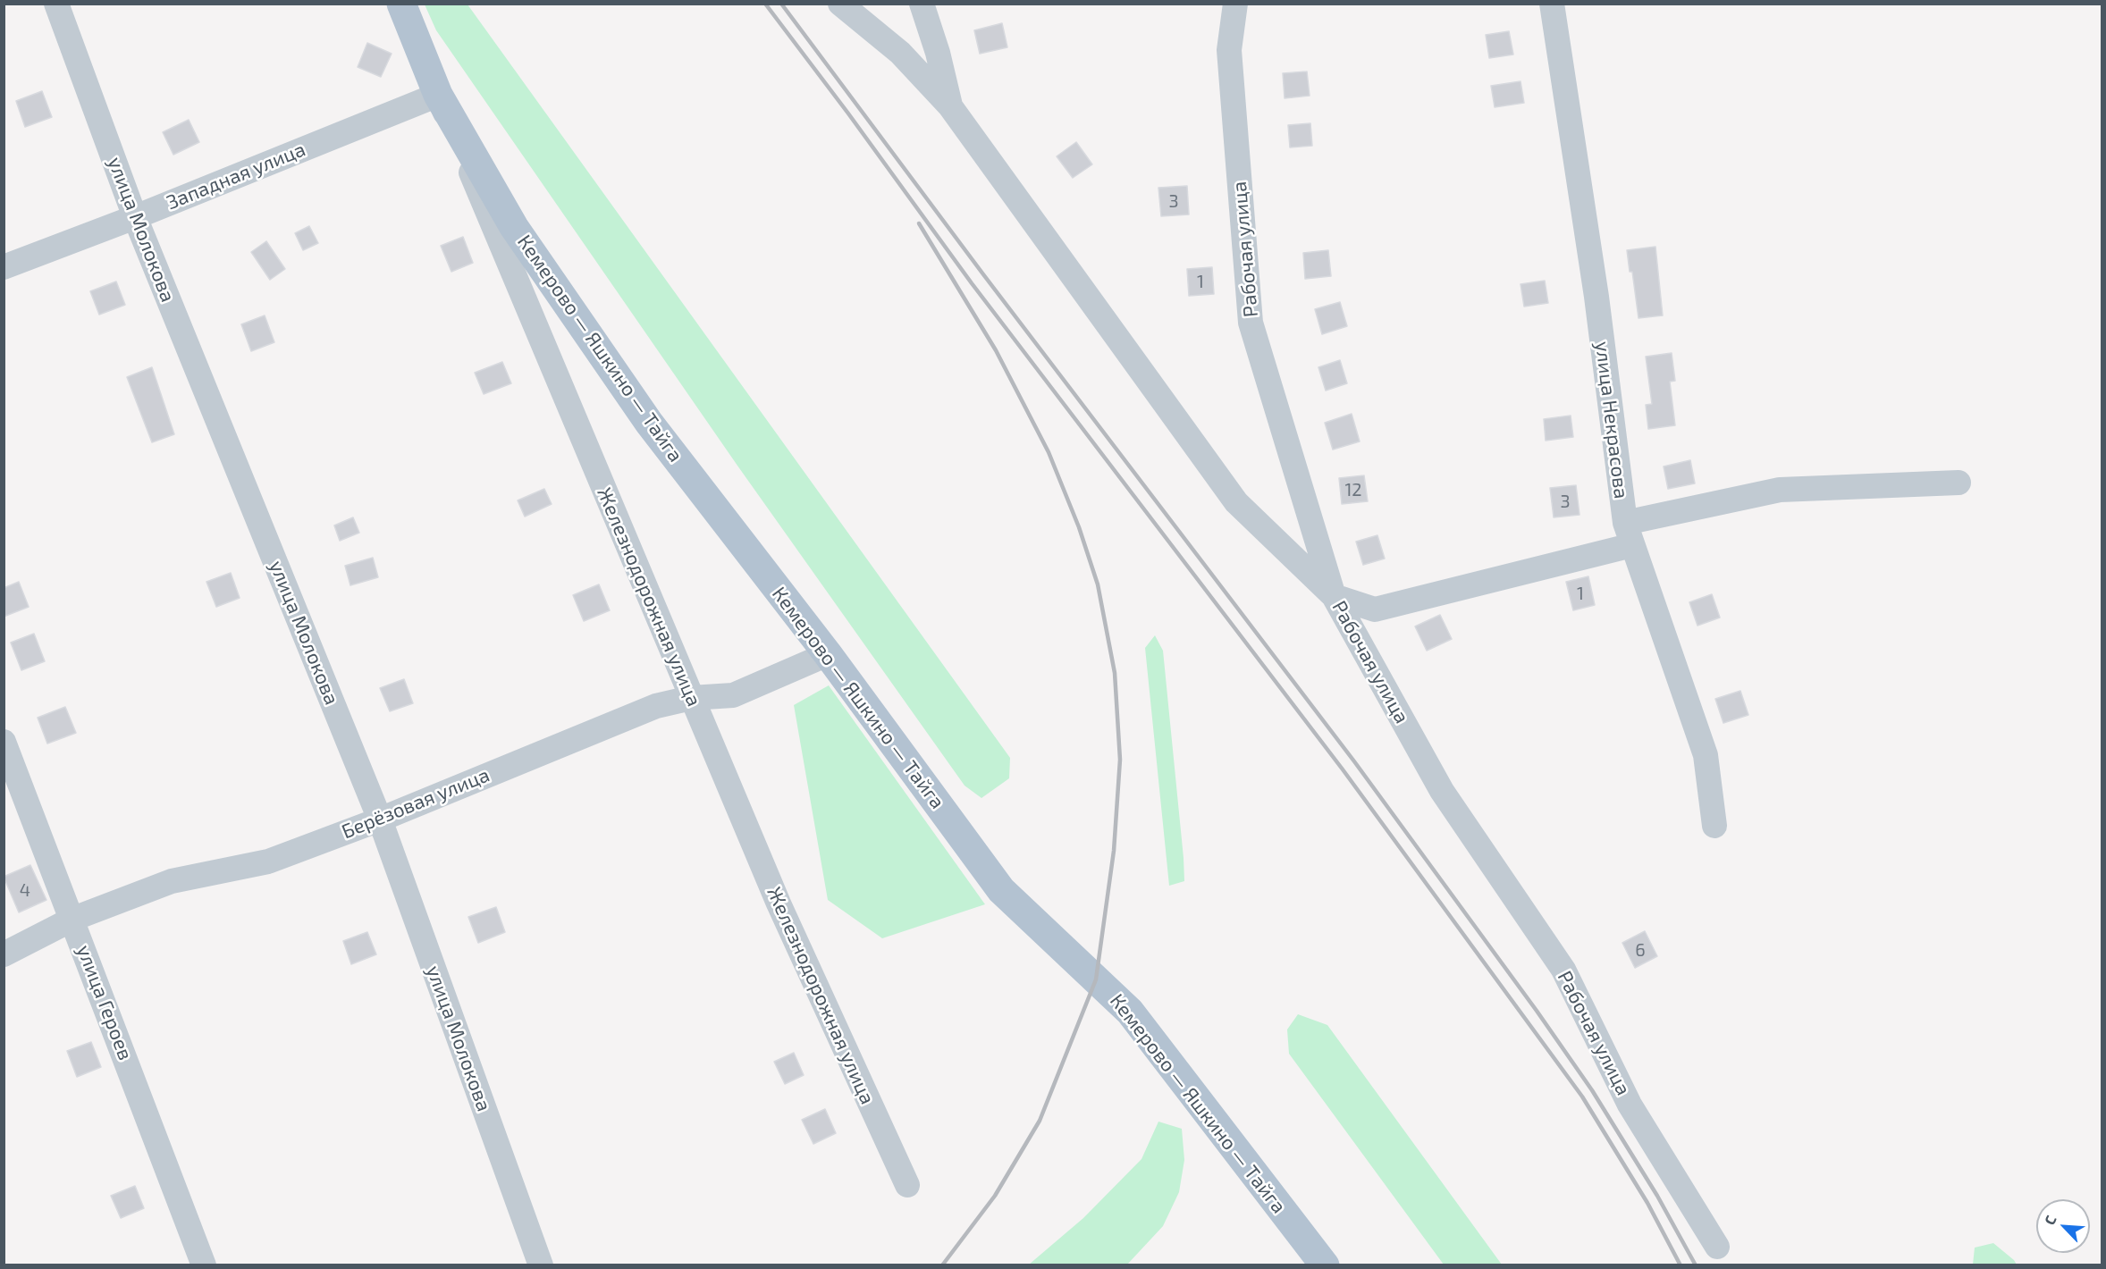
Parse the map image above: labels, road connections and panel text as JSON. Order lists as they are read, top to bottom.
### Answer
{
  "streets": {
    "main road": ["Кемерово — Яшкино — Тайга", "Железнодорожная улица"],
    "street": [
      "Западная улица",
      "улица Молокова",
      "Рабочая улица",
      "улица Некрасова",
      "Берёзовая улица",
      "улица Героев"
    ]
  },
  "crossings": [
    ["Западная улица", "улица Молокова"],
    ["Западная улица", "Кемерово — Яшкино — Тайга"],
    ["Западная улица", "Железнодорожная улица"],
    ["улица Молокова", "Берёзовая улица"],
    ["Кемерово — Яшкино — Тайга", "Железнодорожная улица"],
    ["Кемерово — Яшкино — Тайга", "Берёзовая улица"],
    ["Железнодорожная улица", "Берёзовая улица"],
    ["Берёзовая улица", "улица Героев"]
  ],
  "house_numbers": [
    "3",
    "1",
    "12",
    "3",
    "1",
    "4",
    "6"
  ],
  "north": "top left"
}
